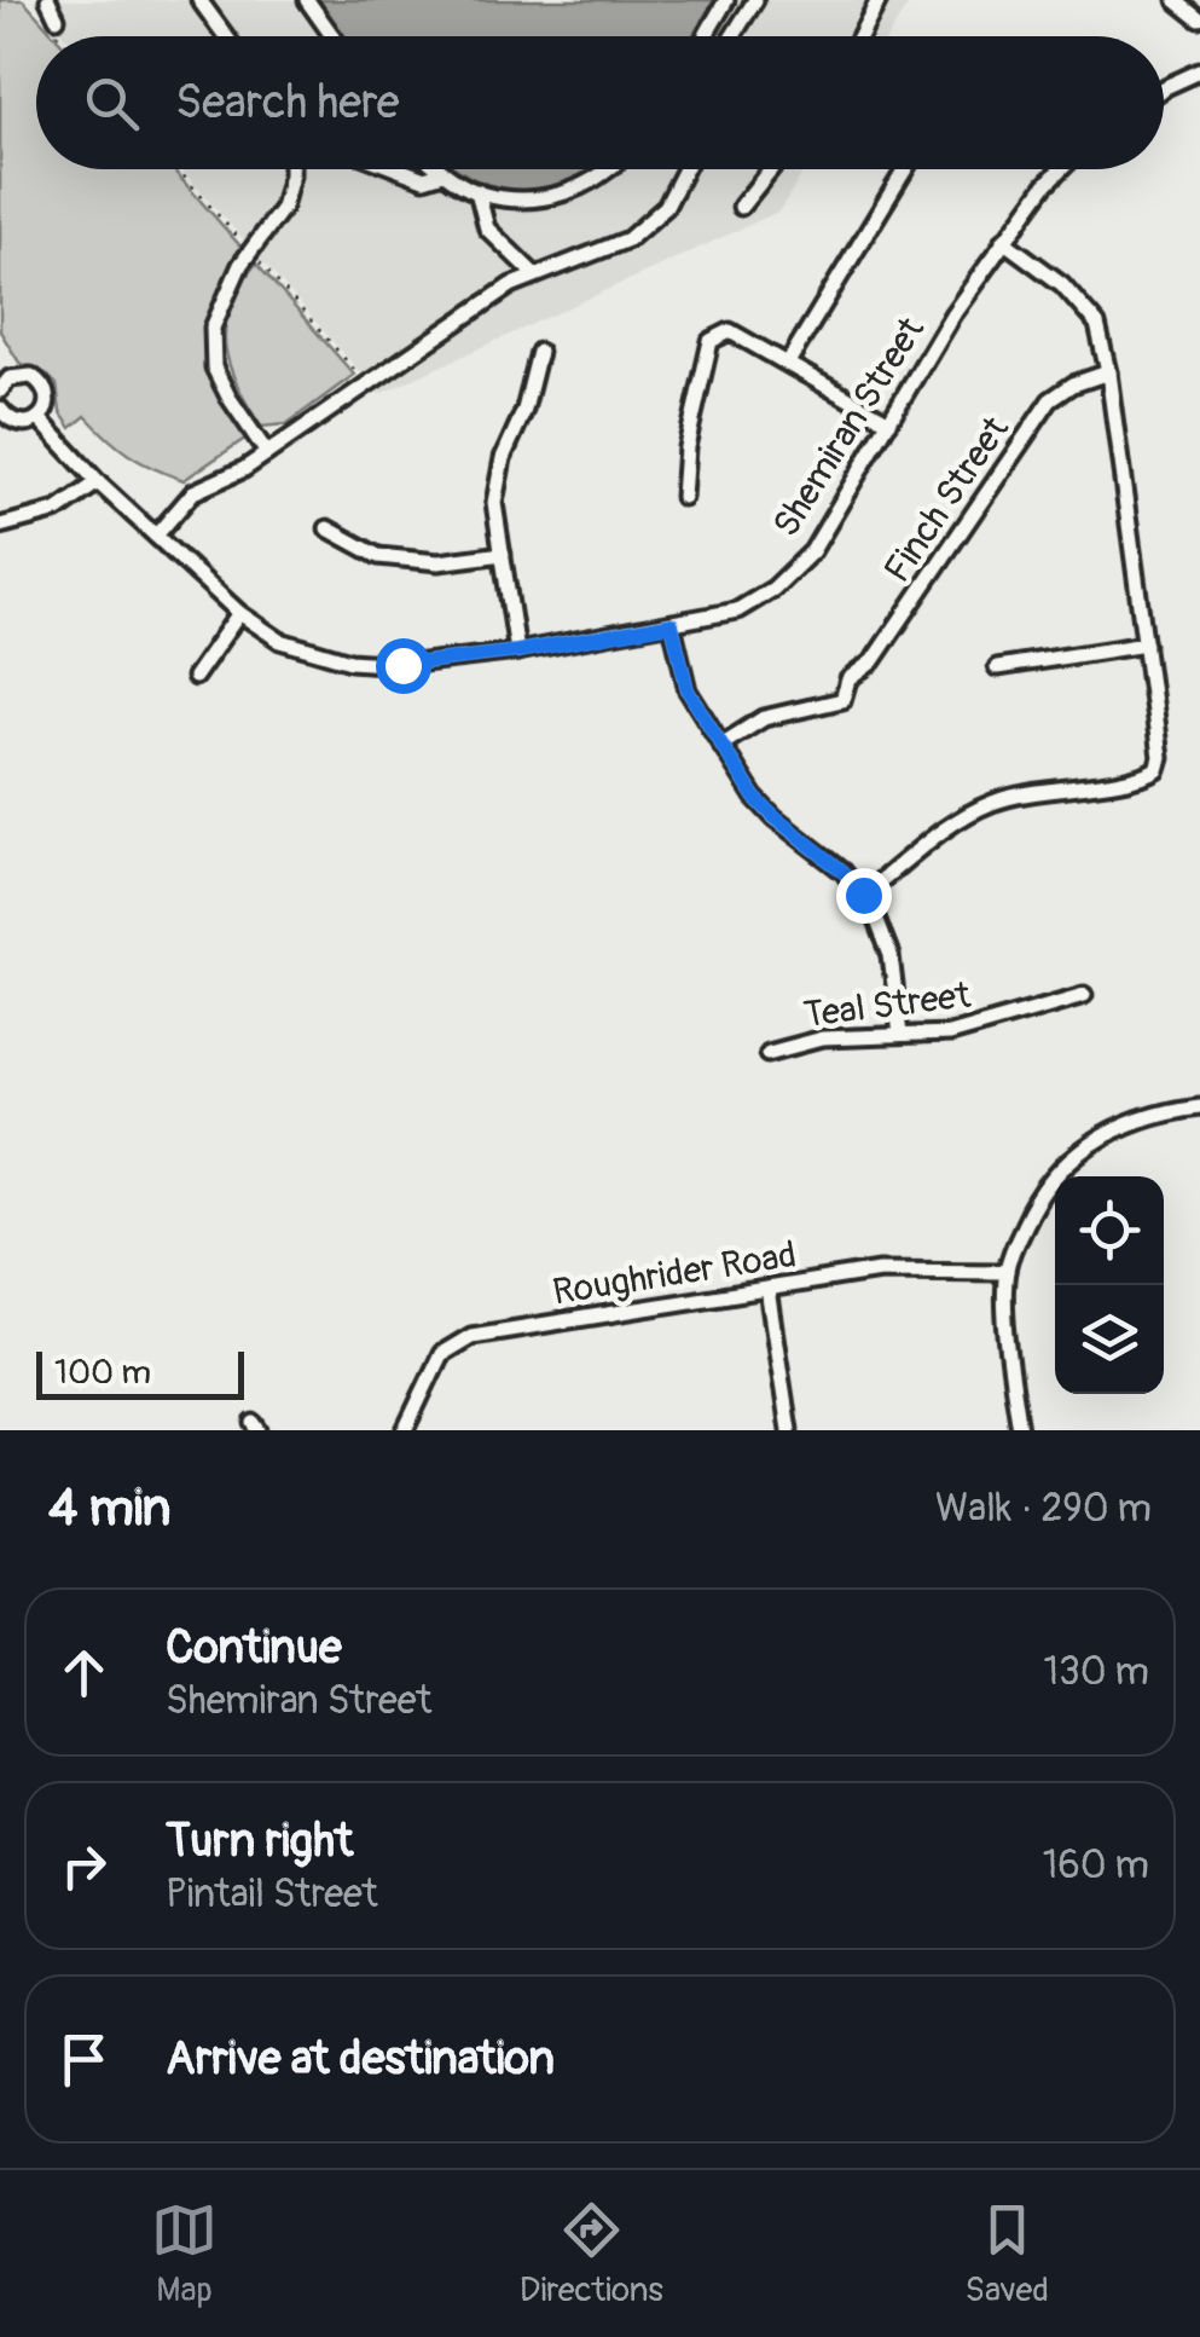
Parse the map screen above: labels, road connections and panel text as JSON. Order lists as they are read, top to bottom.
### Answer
{
  "streets": {
    "street": [
      "Shemiran Street",
      "Finch Street",
      "Teal Street",
      "Roughrider Road"
    ]
  },
  "scale_bar": "100 m",
  "page": {
    "search": "Search here",
    "scale": "100 m",
    "heading": ["4 min", "Walk · 290 m"],
    "list": [
      ["Continue", "Shemiran Street", "130 m"],
      ["Turn right", "Pintail Street", "160 m"],
      "Arrive at destination"
    ],
    "nav": ["Map", "Directions", "Saved"]
  }
}
